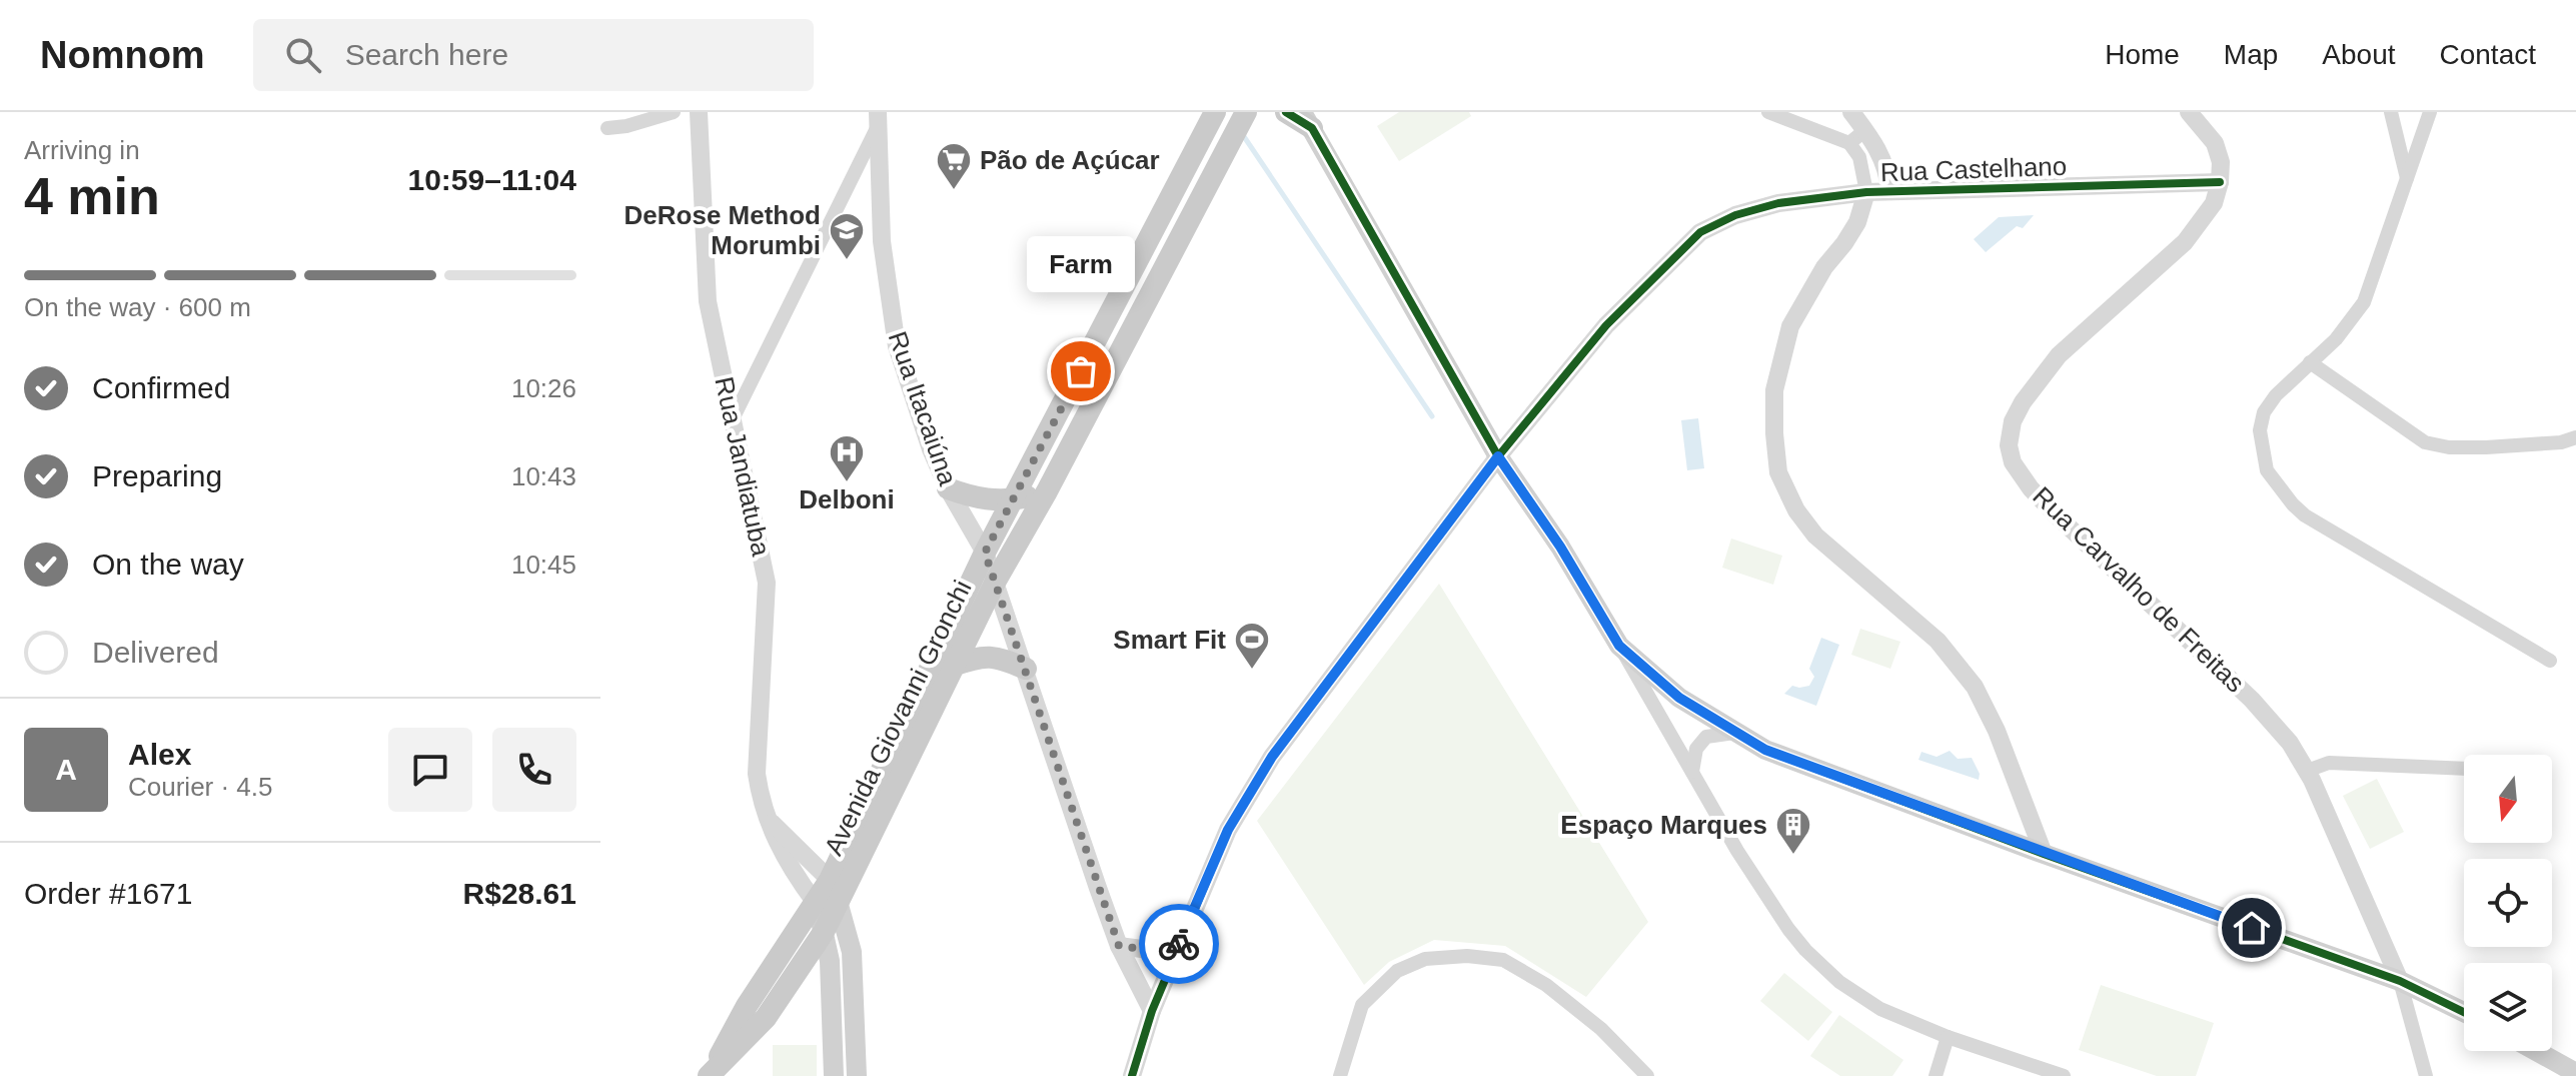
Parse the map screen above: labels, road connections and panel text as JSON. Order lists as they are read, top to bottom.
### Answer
{
  "streets": {
    "main road": ["Avenida Giovanni Gronchi"],
    "street": [
      "Rua Castelhano",
      "Rua Itacaiúna",
      "Rua Jandiatuba",
      "Rua Carvalho de Freitas"
    ]
  },
  "crossings": [
    ["Rua Castelhano", "Rua Itacaiúna"],
    ["Rua Castelhano", "Rua Carvalho de Freitas"],
    ["Rua Itacaiúna", "Avenida Giovanni Gronchi"],
    ["Rua Jandiatuba", "Avenida Giovanni Gronchi"]
  ],
  "places": {
    "supermarket": ["Pão de Açúcar"],
    "school or university": ["DeRose Method Morumbi"],
    "other": ["Farm"],
    "hospital": ["Delboni"],
    "sports": ["Smart Fit"],
    "building": ["Espaço Marques"]
  },
  "north": "bottom",
  "page": {
    "header": "Nomnom",
    "search": "Search here",
    "nav": [
      "Home",
      "Map",
      "About",
      "Contact"
    ],
    "heading": ["4 min", "Arriving in", "10:59–11:04"],
    "panel": [
      "Alex",
      "Courier · 4.5",
      "Order #1671",
      "R$28.61"
    ],
    "bubble": "Farm",
    "bar": "On the way · 600 m",
    "list": [
      ["Confirmed", "10:26"],
      ["Preparing", "10:43"],
      ["On the way", "10:45"],
      "Delivered"
    ],
    "round": "A"
  }
}
